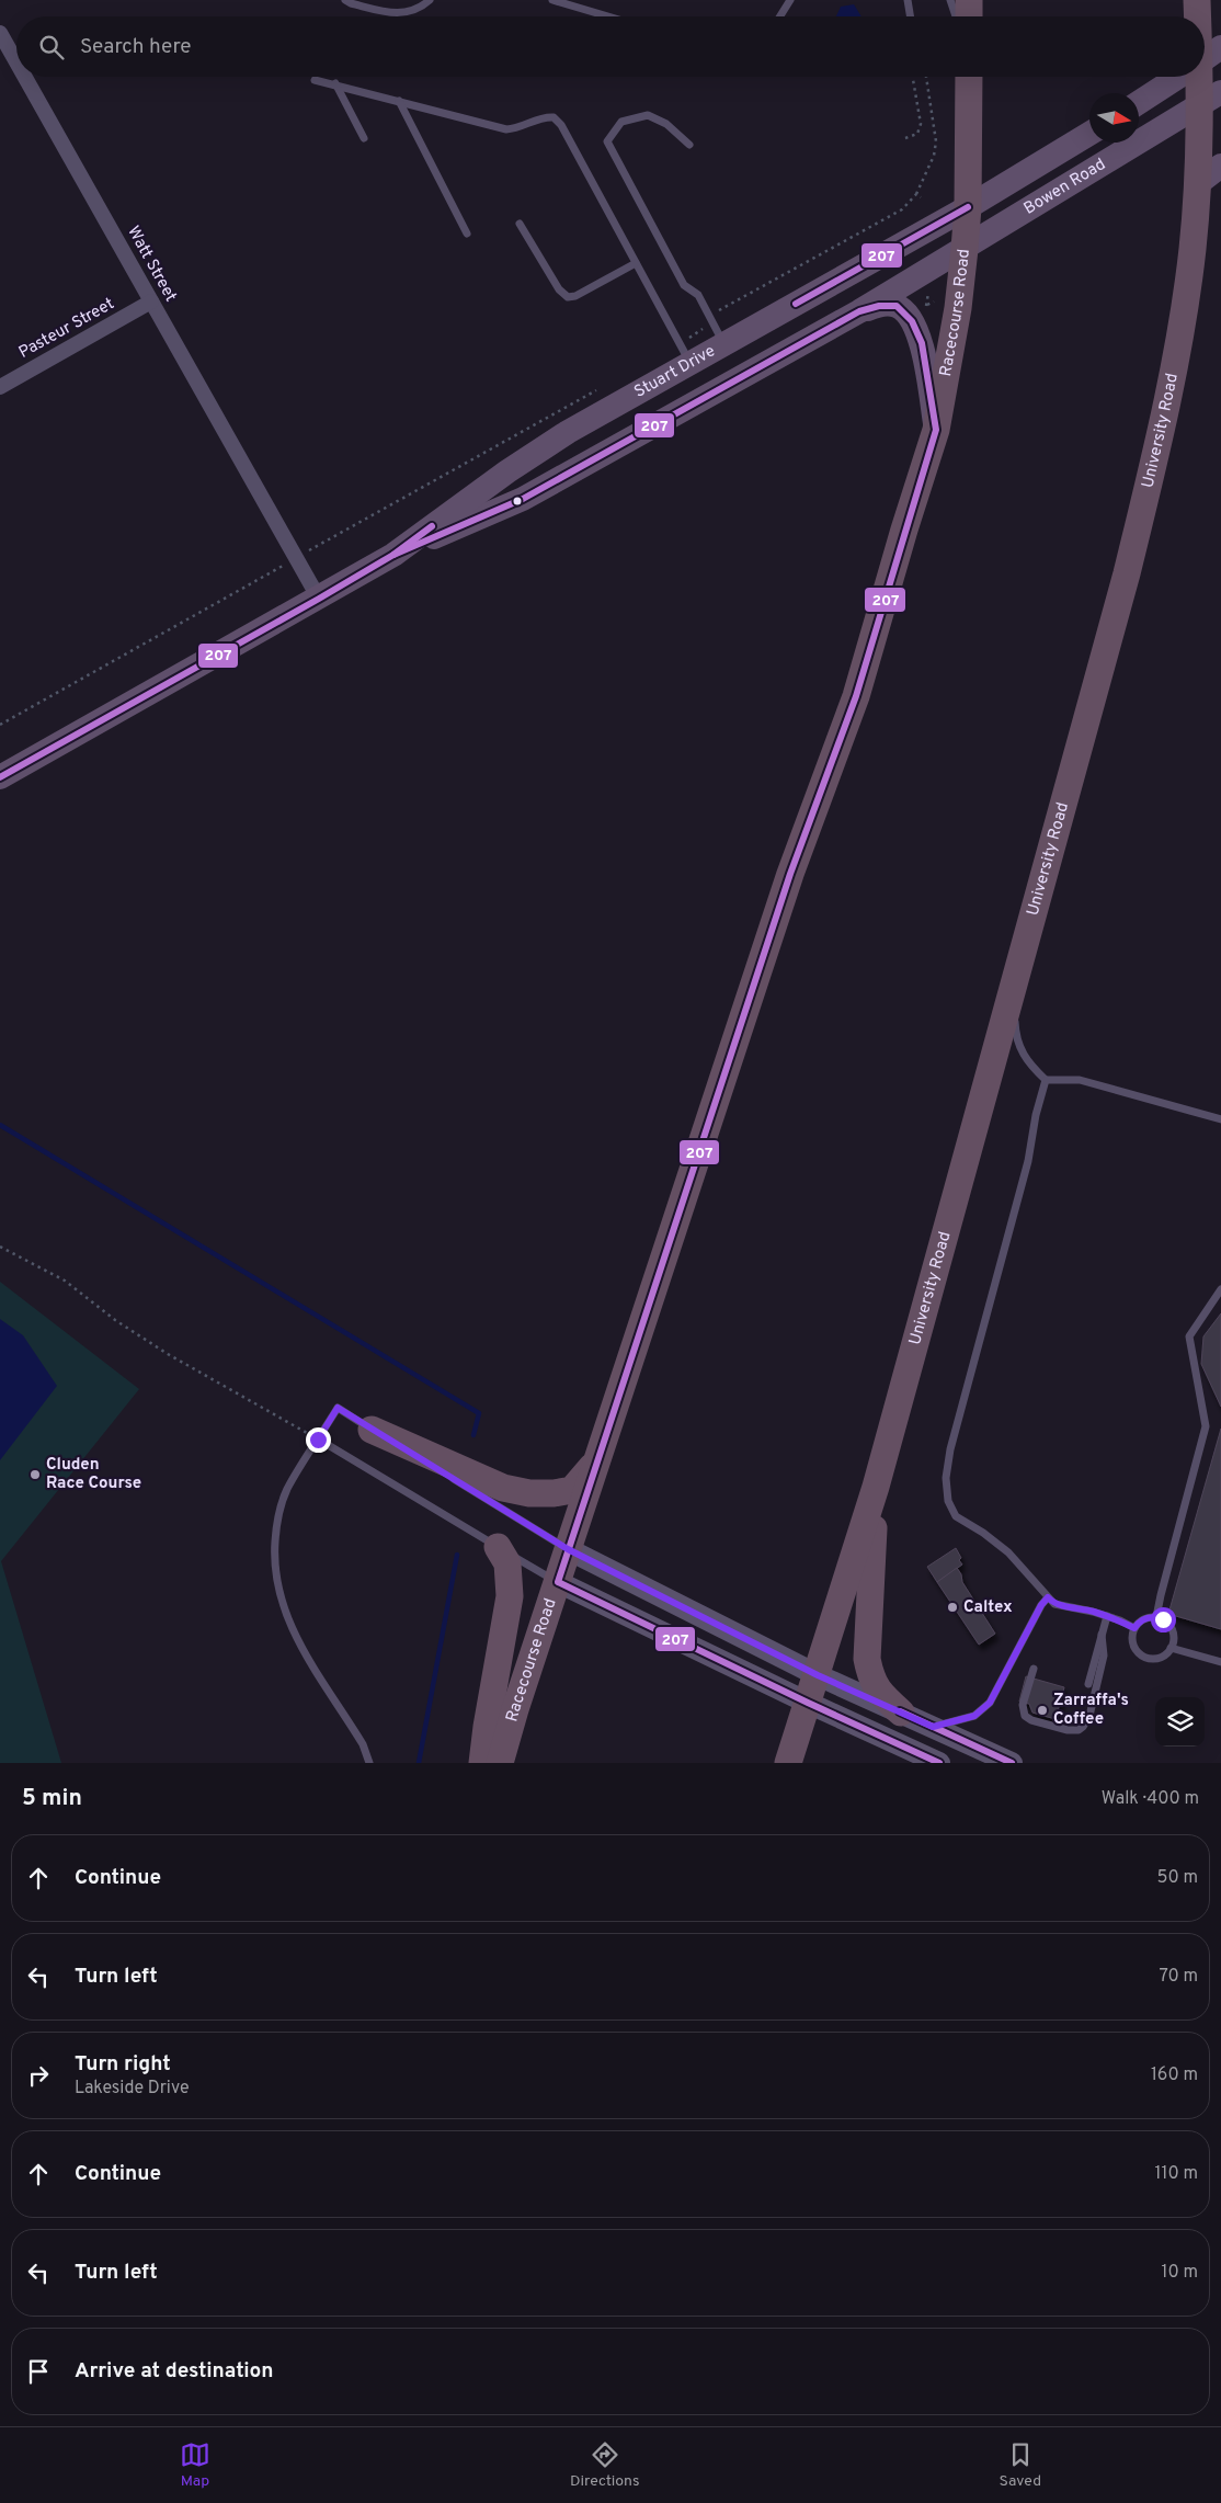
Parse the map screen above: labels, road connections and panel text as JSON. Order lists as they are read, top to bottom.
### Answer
{
  "streets": {
    "highway": ["Racecourse Road", "University Road"],
    "main road": ["Bowen Road", "Stuart Drive"],
    "street": ["Watt Street", "Pasteur Street"]
  },
  "crossings": [
    ["Bowen Road", "Racecourse Road"],
    ["Bowen Road", "Stuart Drive"],
    ["Bowen Road", "University Road"],
    ["Watt Street", "Pasteur Street"],
    ["Watt Street", "Stuart Drive"],
    ["Racecourse Road", "Stuart Drive"]
  ],
  "places": ["Cluden Race Course", "Caltex", "Zarraffa's Coffee"],
  "lines": ["transit line 207"],
  "north": "right",
  "page": {
    "search": "Search here",
    "heading": ["5 min", "Walk · 400 m"],
    "list": [
      ["Continue", "50 m"],
      ["Turn left", "70 m"],
      ["Turn right", "Lakeside Drive", "160 m"],
      ["Continue", "110 m"],
      ["Turn left", "10 m"],
      "Arrive at destination"
    ],
    "nav": ["Map", "Directions", "Saved"]
  }
}
